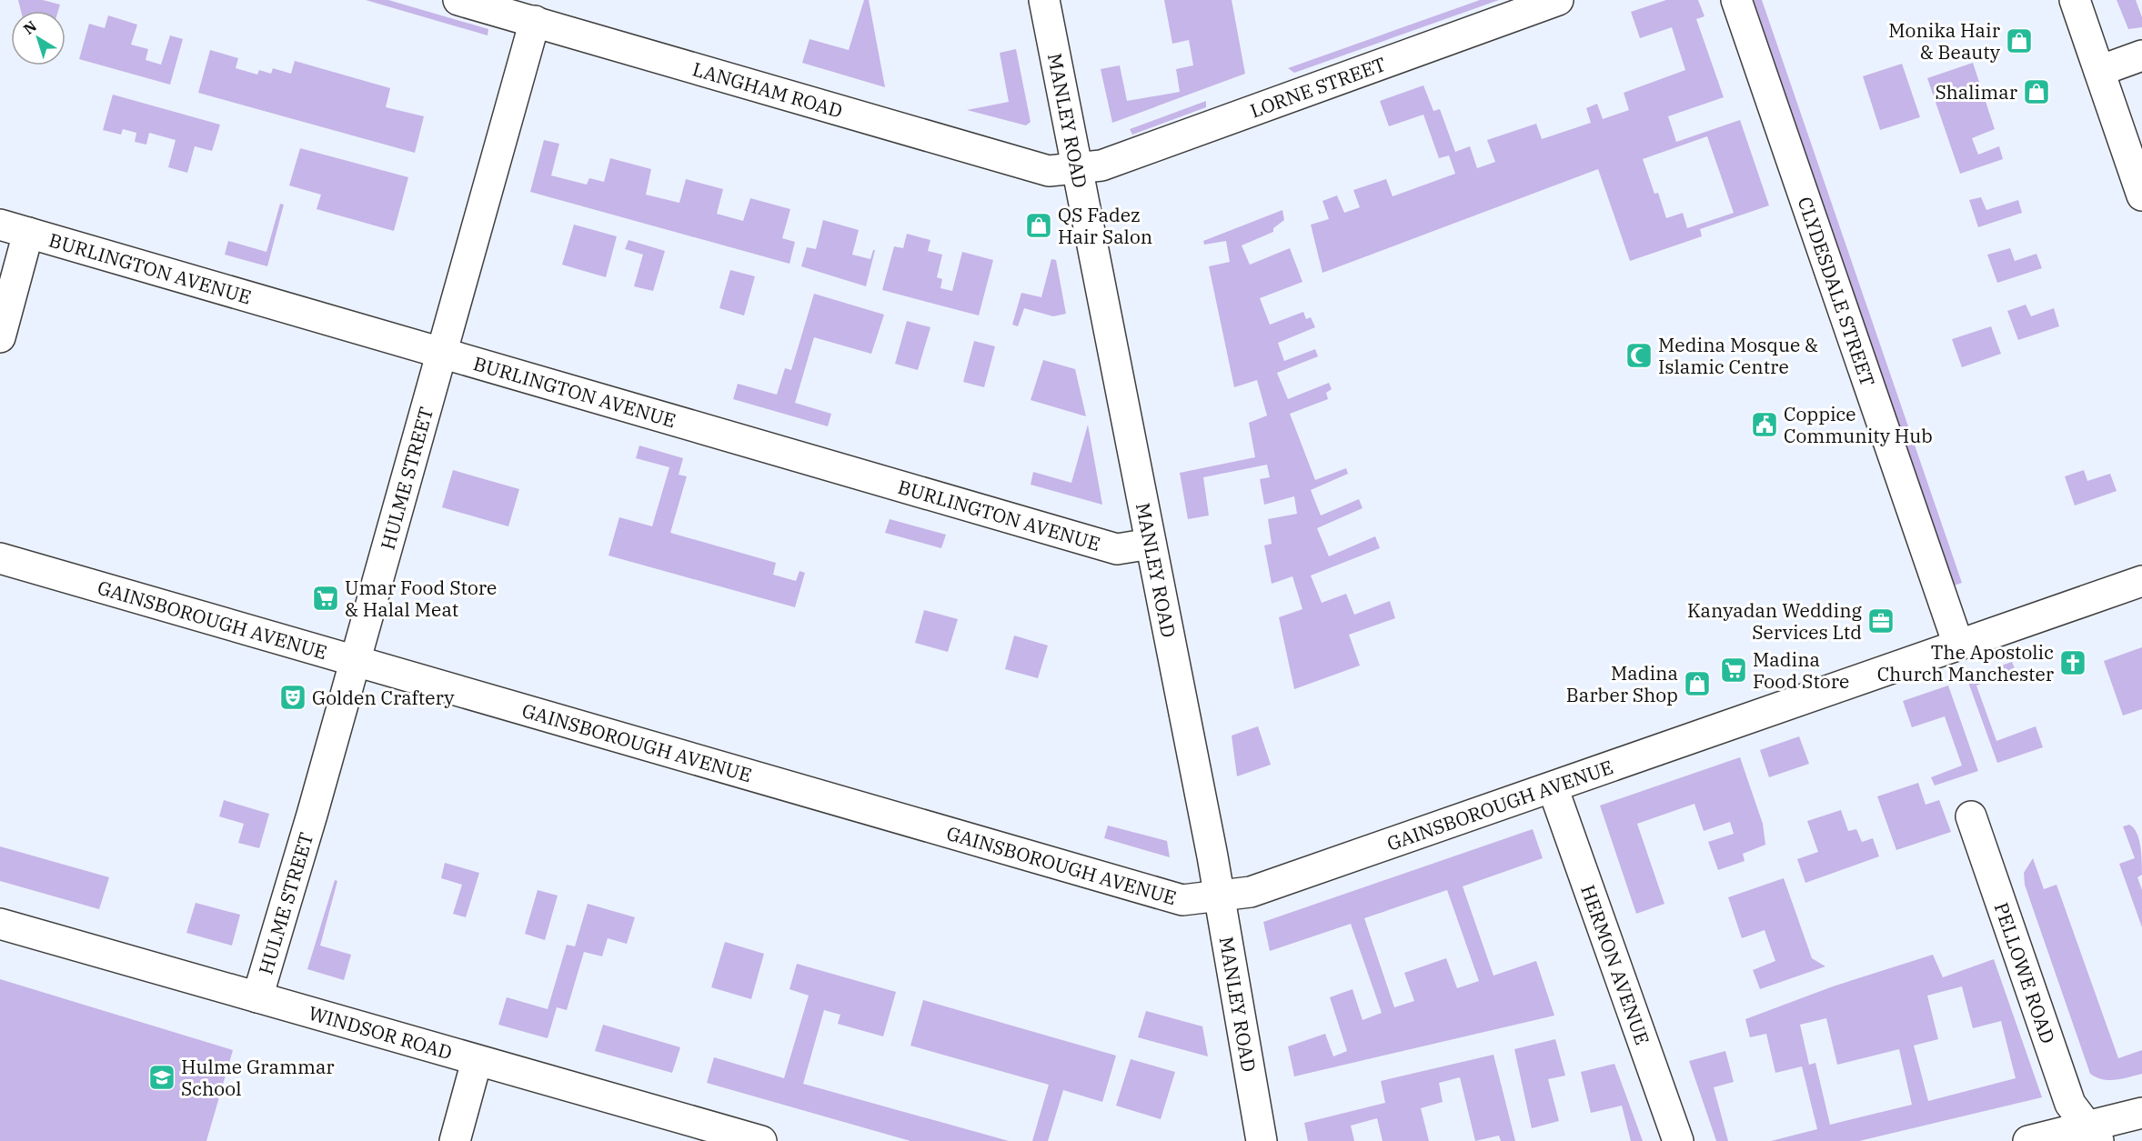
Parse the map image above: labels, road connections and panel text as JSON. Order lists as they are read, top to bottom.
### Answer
{
  "streets": {
    "street": [
      "LORNE STREET",
      "LANGHAM ROAD",
      "MANLEY ROAD",
      "BURLINGTON AVENUE",
      "CLYDESDALE STREET",
      "HULME STREET",
      "GAINSBOROUGH AVENUE",
      "HERMON AVENUE",
      "PELLOWE ROAD",
      "WINDSOR ROAD"
    ]
  },
  "crossings": [
    ["LORNE STREET", "LANGHAM ROAD"],
    ["LORNE STREET", "MANLEY ROAD"],
    ["LANGHAM ROAD", "MANLEY ROAD"],
    ["LANGHAM ROAD", "HULME STREET"],
    ["MANLEY ROAD", "BURLINGTON AVENUE"],
    ["MANLEY ROAD", "GAINSBOROUGH AVENUE"],
    ["BURLINGTON AVENUE", "HULME STREET"],
    ["CLYDESDALE STREET", "GAINSBOROUGH AVENUE"],
    ["HULME STREET", "GAINSBOROUGH AVENUE"],
    ["HULME STREET", "WINDSOR ROAD"],
    ["GAINSBOROUGH AVENUE", "HERMON AVENUE"]
  ],
  "places": {
    "shop": [
      "Monika Hair & Beauty",
      "Shalimar",
      "QS Fadez Hair Salon",
      "Madina Barber Shop"
    ],
    "mosque": ["Medina Mosque & Islamic Centre"],
    "public building": ["Coppice Community Hub"],
    "supermarket": ["Umar Food Store & Halal Meat", "Madina Food Store"],
    "office": ["Kanyadan Wedding Services Ltd"],
    "church": ["The Apostolic Church Manchester"],
    "theatre": ["Golden Craftery"],
    "school or university": ["Hulme Grammar School"]
  },
  "north": "top left"
}
